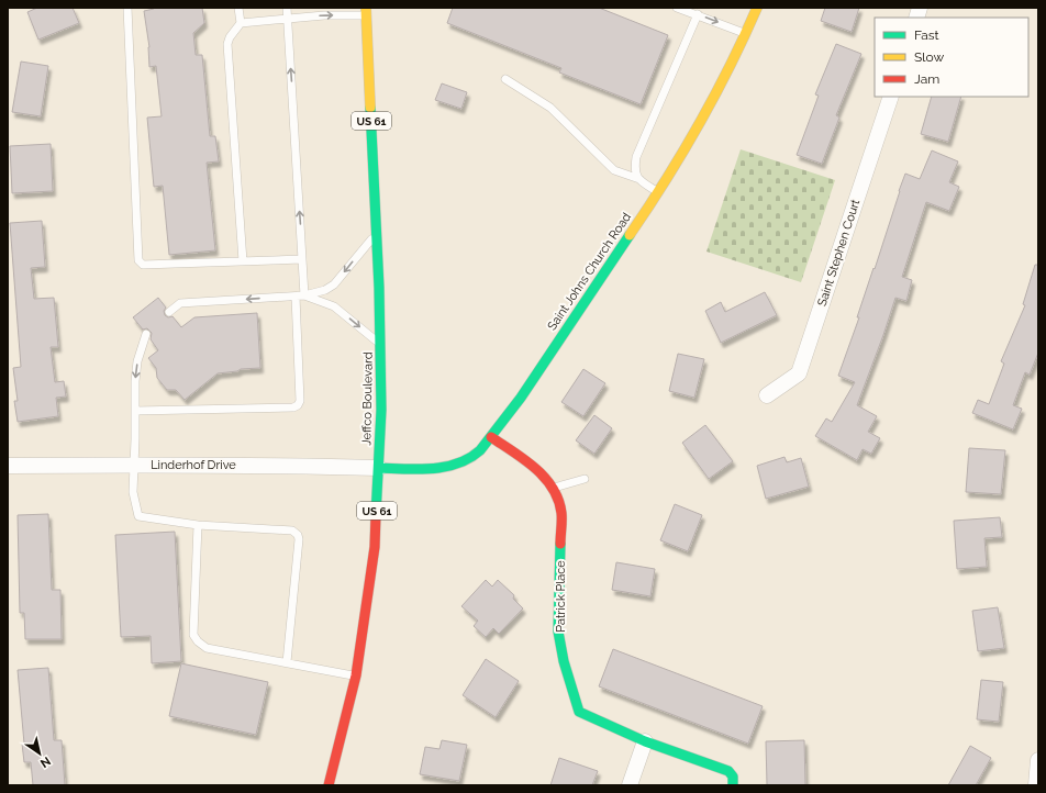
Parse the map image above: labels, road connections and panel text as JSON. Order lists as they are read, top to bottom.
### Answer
{
  "streets": {
    "street": [
      "US 61",
      "Saint Stephen Court",
      "Saint Johns Church Road",
      "Jeffco Boulevard",
      "Linderhof Drive",
      "Patrick Place"
    ]
  },
  "crossings": [
    ["Saint Johns Church Road", "Jeffco Boulevard"],
    ["Saint Johns Church Road", "Linderhof Drive"],
    ["Saint Johns Church Road", "Patrick Place"],
    ["Jeffco Boulevard", "Linderhof Drive"]
  ],
  "legend": ["Fast", "Slow", "Jam"],
  "north": "bottom right"
}
